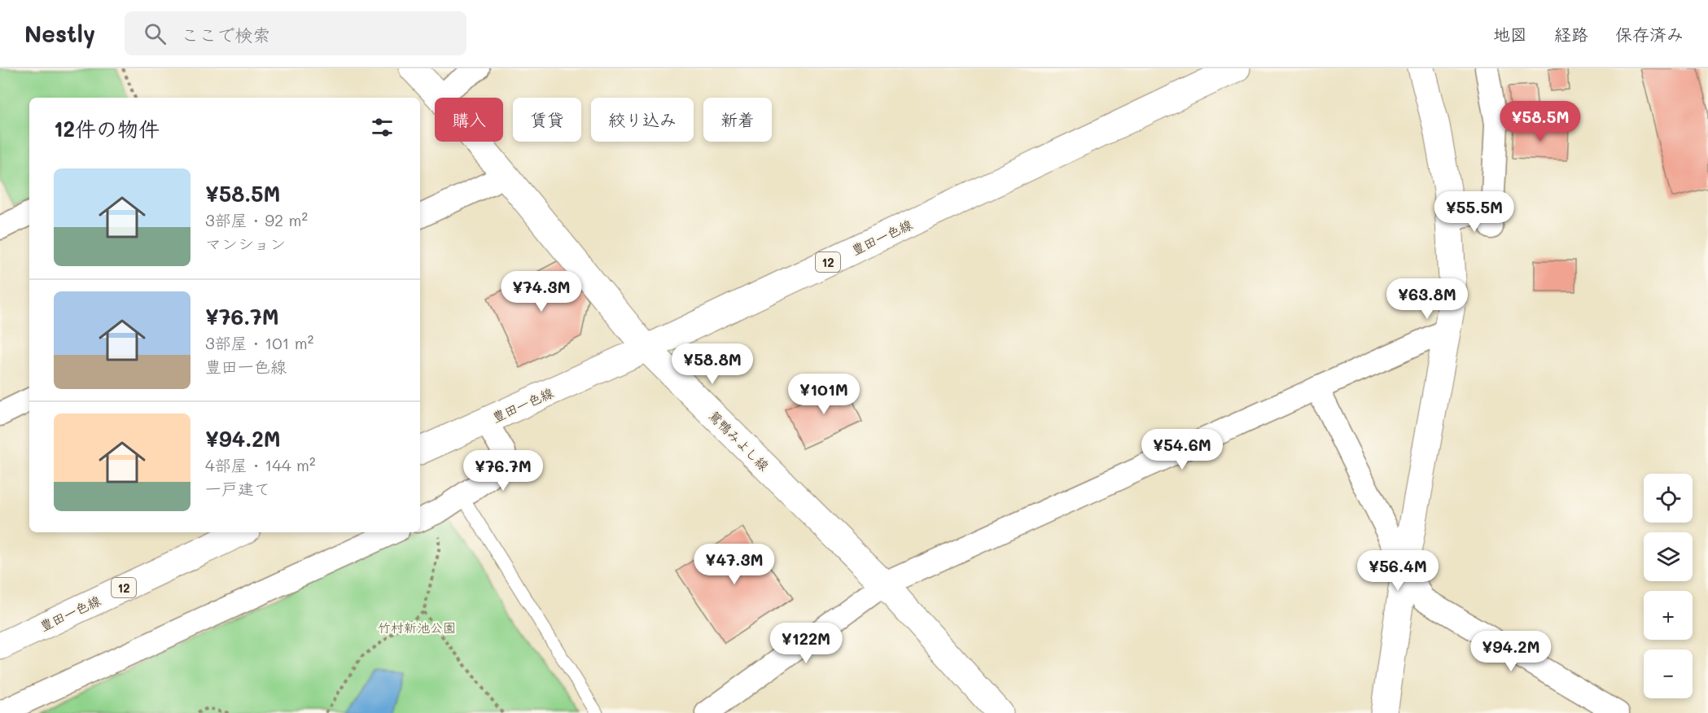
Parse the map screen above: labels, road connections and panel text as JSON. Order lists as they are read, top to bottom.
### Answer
{
  "streets": {
    "main road": ["豊田一色線", "12", "鴛鴨みよし線"]
  },
  "crossings": [
    ["豊田一色線", "鴛鴨みよし線"]
  ],
  "parks": ["竹村新池公園"],
  "page": {
    "header": "Nestly",
    "search": "ここで検索",
    "nav": ["地図", "経路", "保存済み"],
    "chip": [
      "購入",
      "賃貸",
      "絞り込み",
      "新着"
    ],
    "heading": "12件の物件",
    "price": [
      "¥58.5M",
      "¥55.5M",
      "¥74.3M",
      "¥63.8M",
      "¥58.8M",
      "¥101M",
      "¥54.6M",
      "¥76.7M",
      "¥47.3M",
      "¥56.4M",
      "¥122M",
      "¥94.2M"
    ],
    "list": [
      {
        "name": "¥58.5M",
        "note": "3部屋 · 92 m² · マンション"
      },
      {
        "name": "¥76.7M",
        "note": "3部屋 · 101 m² · 豊田一色線"
      },
      {
        "name": "¥94.2M",
        "note": "4部屋 · 144 m² · 一戸建て"
      }
    ],
    "map_buttons": ["+", "−"]
  }
}
